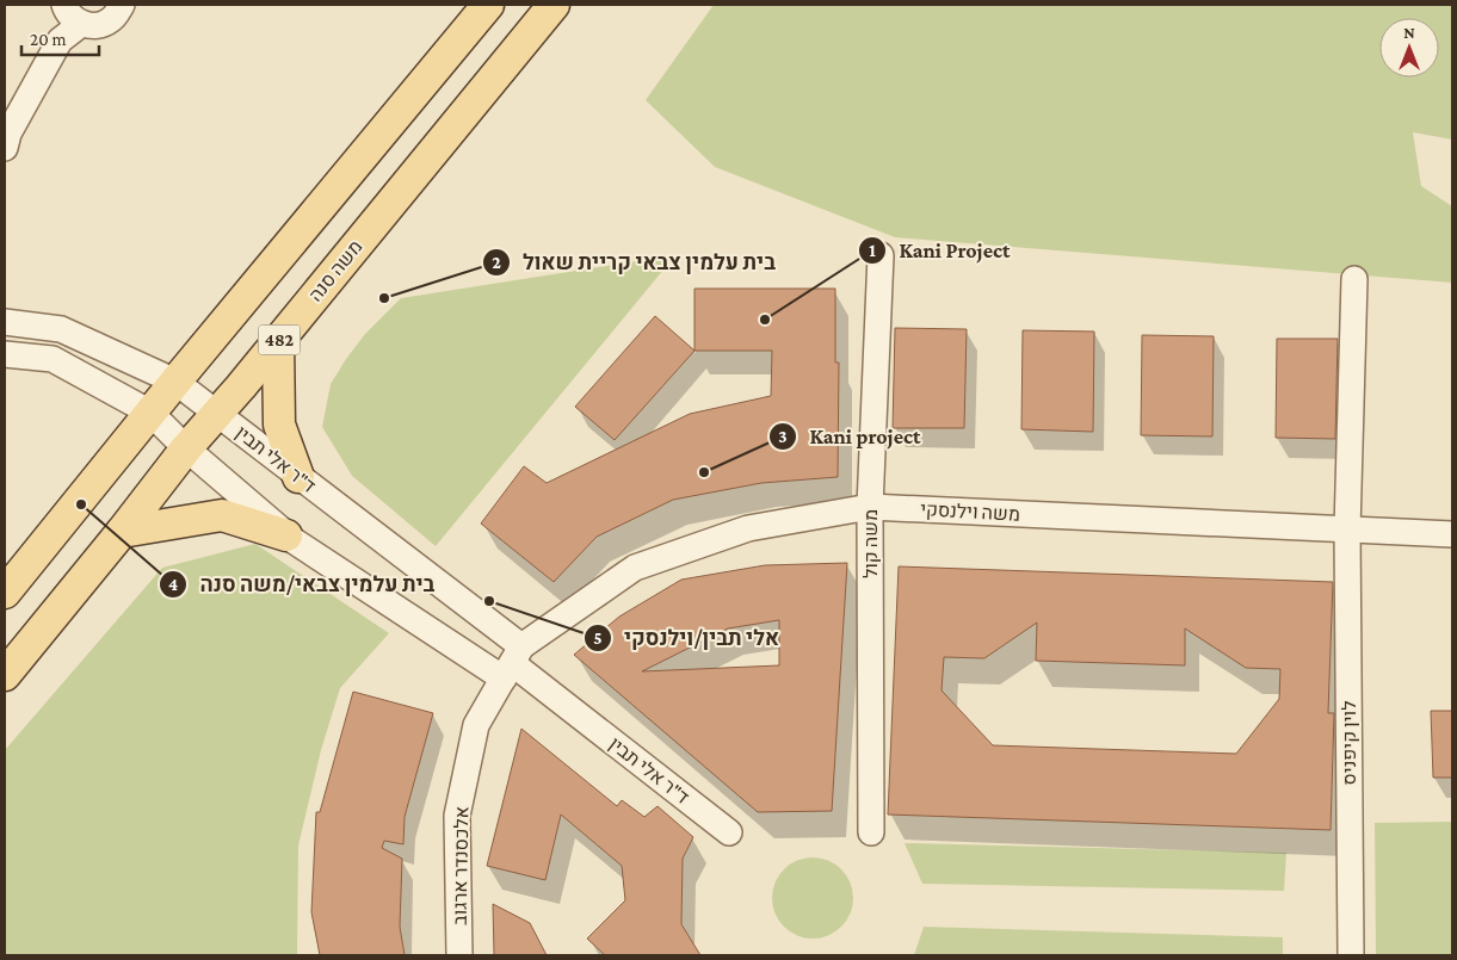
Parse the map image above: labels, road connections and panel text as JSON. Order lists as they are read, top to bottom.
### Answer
{
  "streets": {
    "main road": ["משה סנה", "482"],
    "street": [
      "ד\"ר אלי תבין",
      "משה וילנסקי",
      "משה קול",
      "לוין קיפניס",
      "אלכסנדר ארגוב"
    ]
  },
  "crossings": [
    ["משה סנה", "ד\"ר אלי תבין"],
    ["482", "ד\"ר אלי תבין"],
    ["ד\"ר אלי תבין", "משה וילנסקי"],
    ["ד\"ר אלי תבין", "אלכסנדר ארגוב"],
    ["משה וילנסקי", "משה קול"],
    ["משה וילנסקי", "לוין קיפניס"],
    ["משה וילנסקי", "אלכסנדר ארגוב"]
  ],
  "places": [
    "בית עלמין צבאי קריית שאול",
    "Kani Project",
    "Kani project",
    "בית עלמין צבאי/משה סנה",
    "אלי תבין/וילנסקי"
  ],
  "scale_bar": "20 m",
  "north": "top"
}
